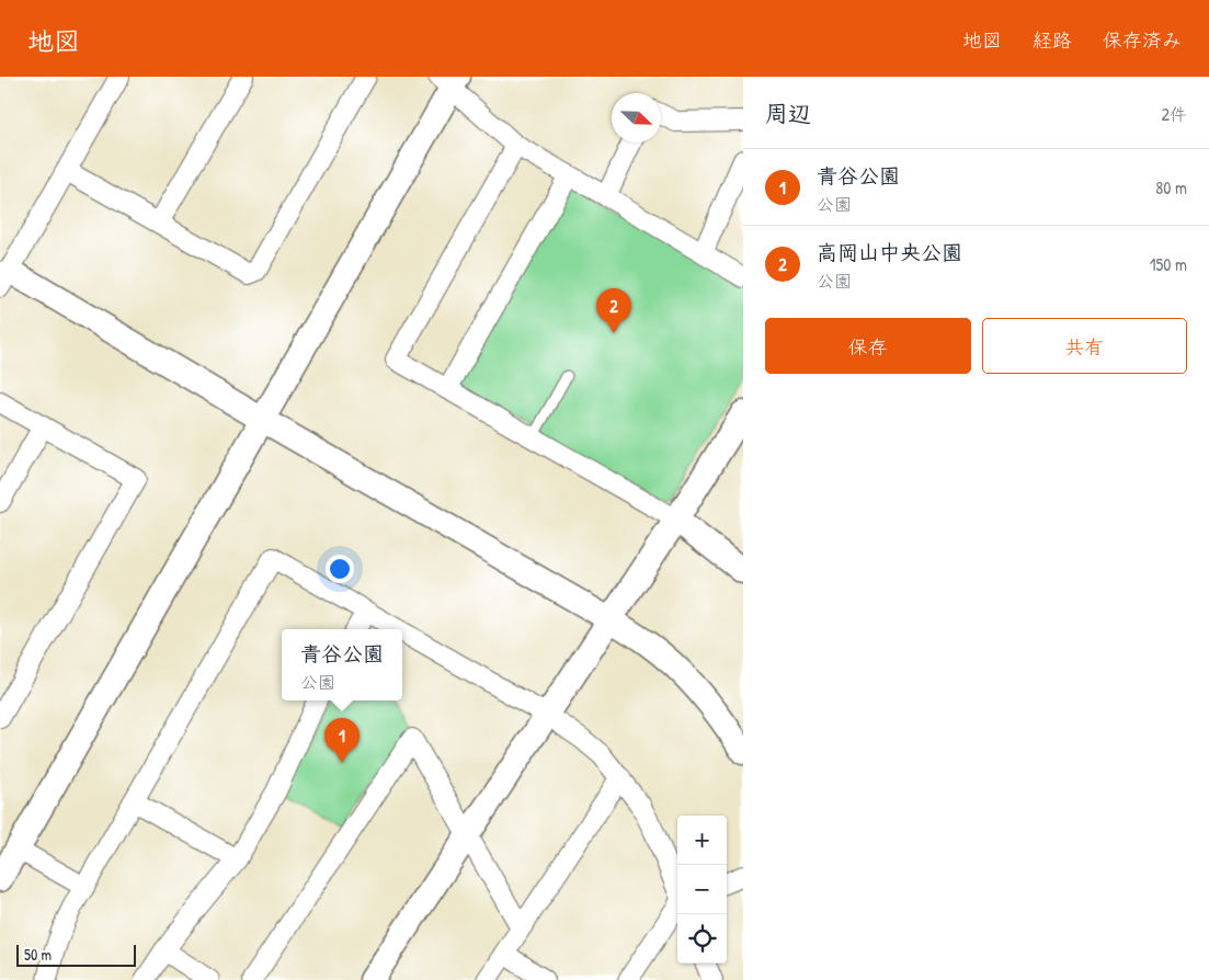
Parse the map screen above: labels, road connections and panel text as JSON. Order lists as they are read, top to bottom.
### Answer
{
  "scale_bar": "50 m",
  "north": "bottom right",
  "page": {
    "header": "地図",
    "nav": ["地図", "経路", "保存済み"],
    "heading": ["周辺", "2件"],
    "list": [
      {
        "mark": "1",
        "name": "青谷公園",
        "note": "公園",
        "value": "80 m"
      },
      {
        "mark": "2",
        "name": "高岡山中央公園",
        "note": "公園",
        "value": "150 m"
      }
    ],
    "pins": ["2", "1"],
    "buttons": ["保存", "共有"],
    "popup": ["青谷公園", "公園"],
    "map_buttons": ["+", "−"],
    "scale": "50 m"
  }
}
